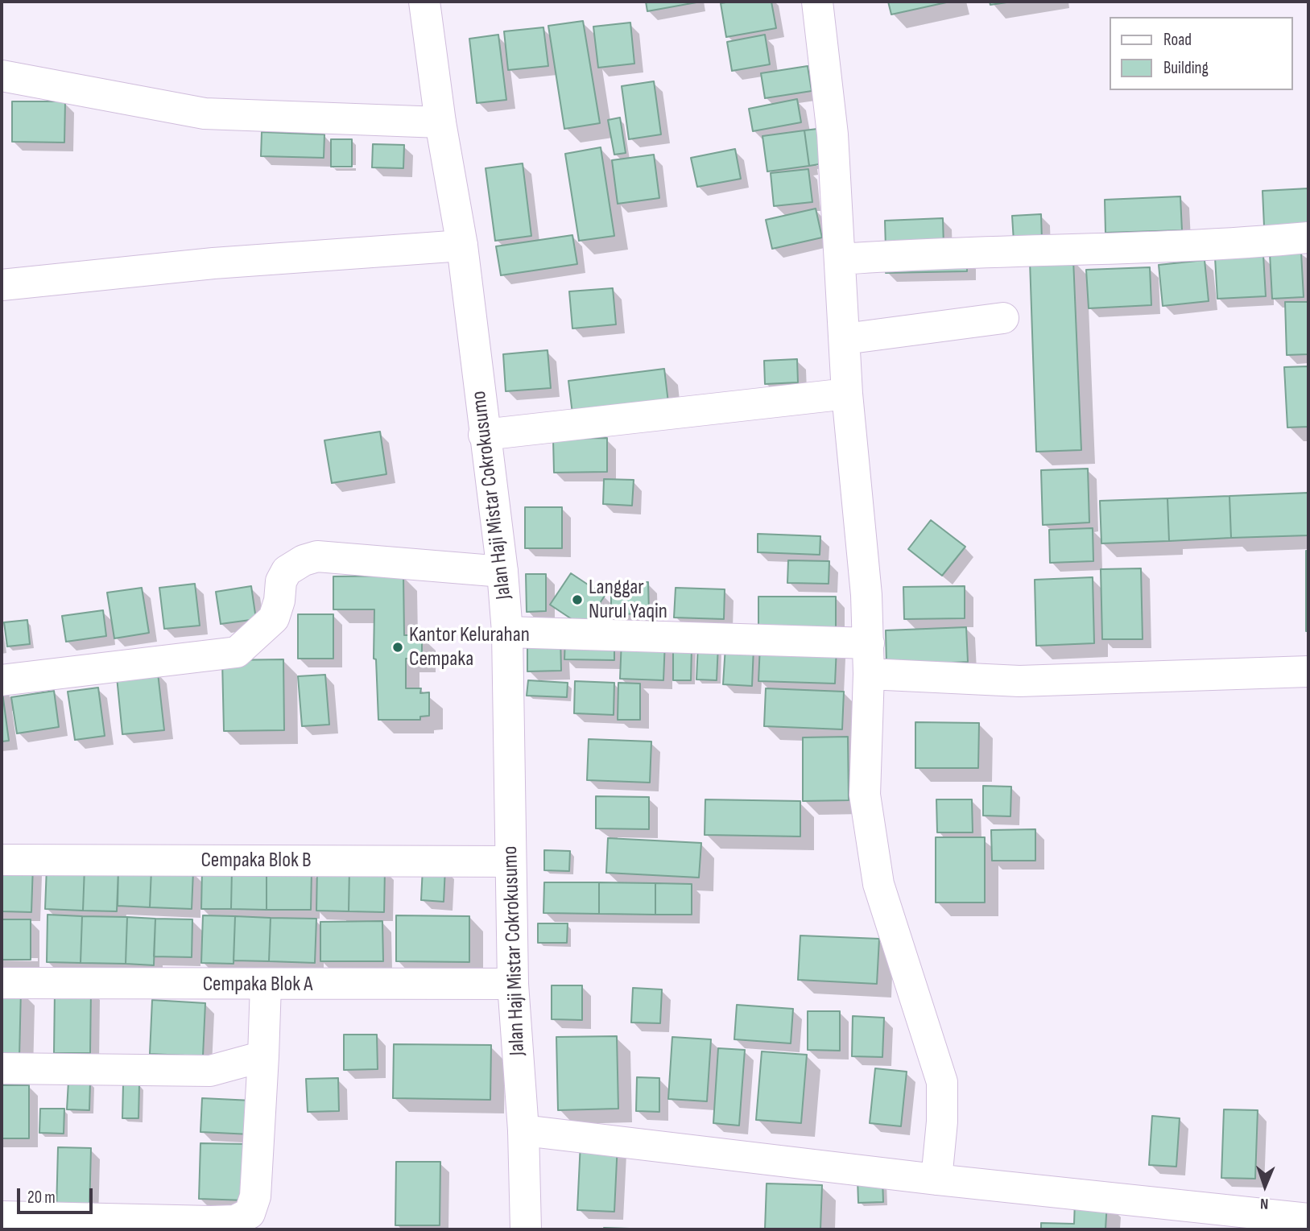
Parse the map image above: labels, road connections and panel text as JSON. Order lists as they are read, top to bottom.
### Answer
{
  "streets": {
    "street": ["Jalan Haji Mistar Cokrokusumo", "Cempaka Blok B", "Cempaka Blok A"]
  },
  "crossings": [
    ["Jalan Haji Mistar Cokrokusumo", "Cempaka Blok B"],
    ["Jalan Haji Mistar Cokrokusumo", "Cempaka Blok A"]
  ],
  "places": ["Langgar Nurul Yaqin", "Kantor Kelurahan Cempaka"],
  "legend": ["Road", "Building"],
  "scale_bar": "20 m",
  "north": "bottom"
}
